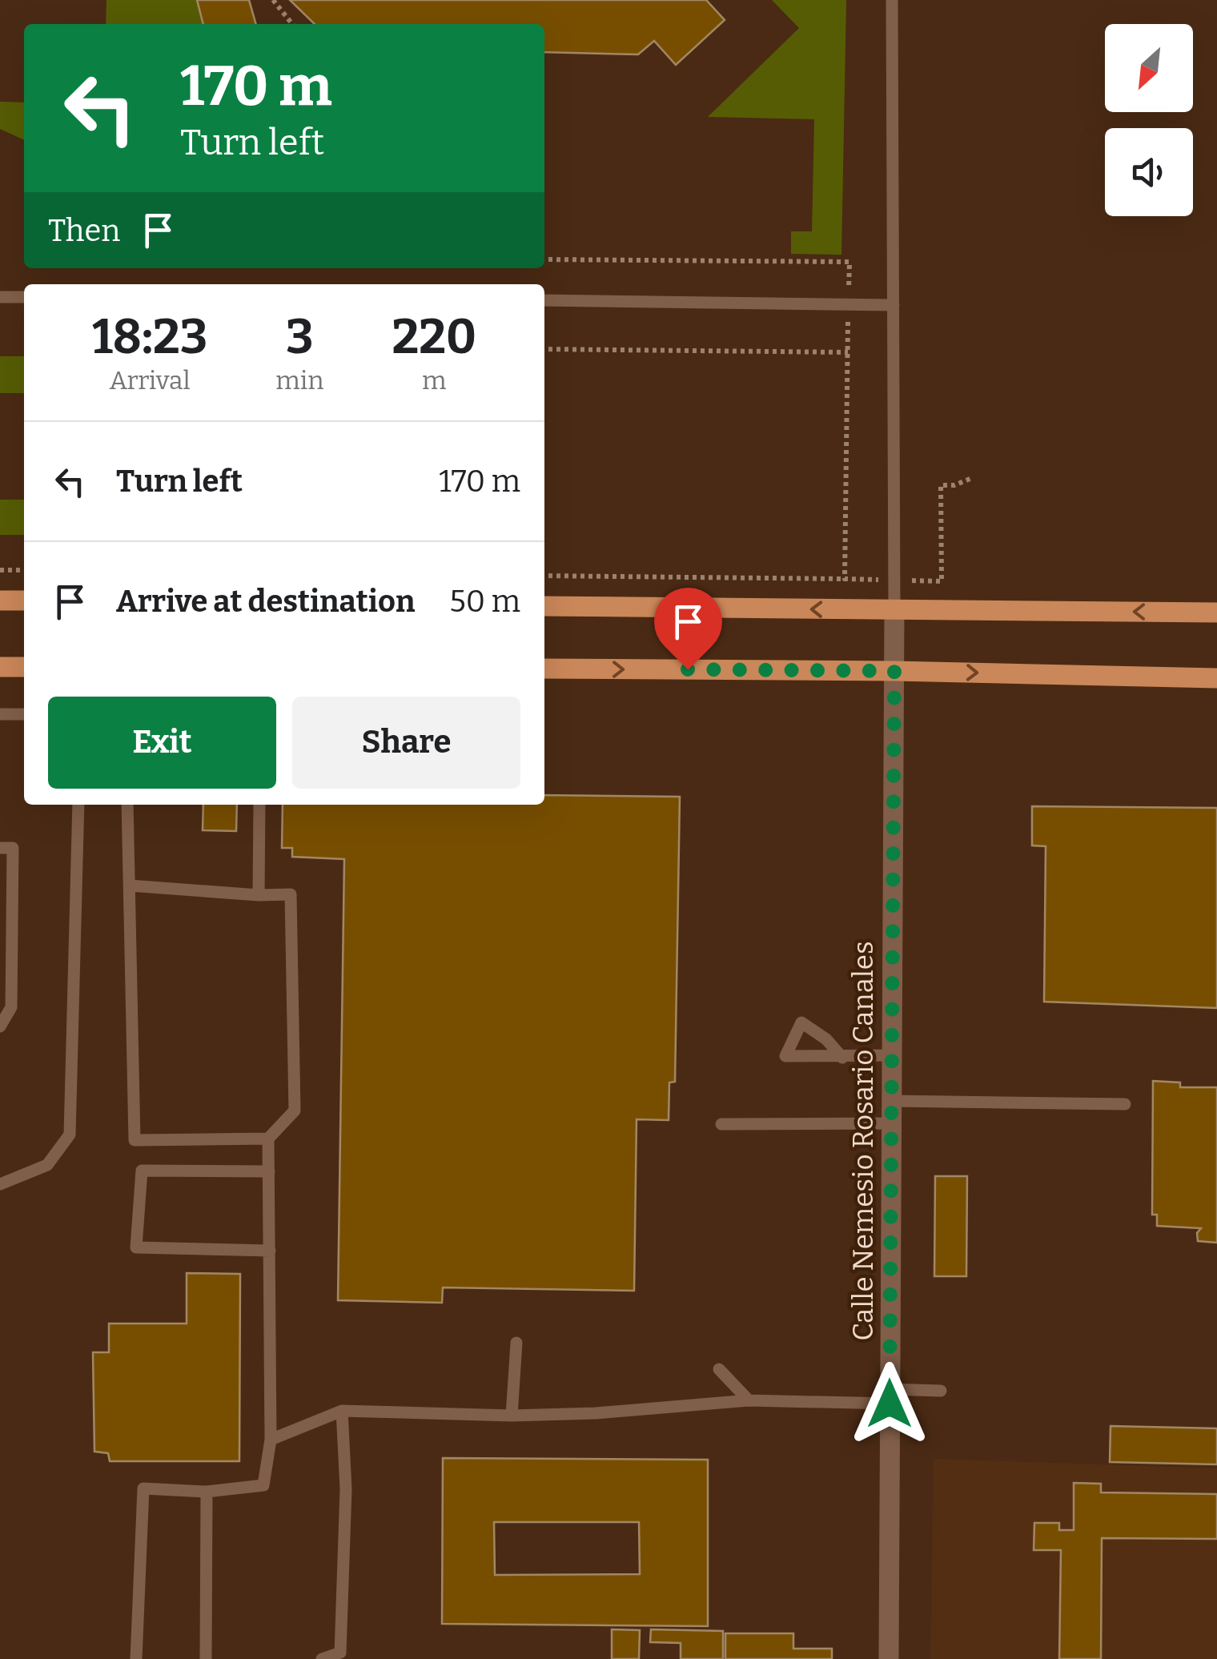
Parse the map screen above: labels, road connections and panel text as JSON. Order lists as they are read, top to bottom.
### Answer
{
  "streets": {
    "street": ["Calle Nemesio Rosario Canales"]
  },
  "north": "bottom left",
  "page": {
    "turn": ["170 m", "Turn left"],
    "then": "Then",
    "eta": [
      "18:23",
      "Arrival",
      "3",
      "min",
      "220",
      "m"
    ],
    "list": [
      {
        "name": "Turn left",
        "value": "170 m"
      },
      {
        "name": "Arrive at destination",
        "value": "50 m"
      }
    ],
    "buttons": ["Exit", "Share"]
  }
}
